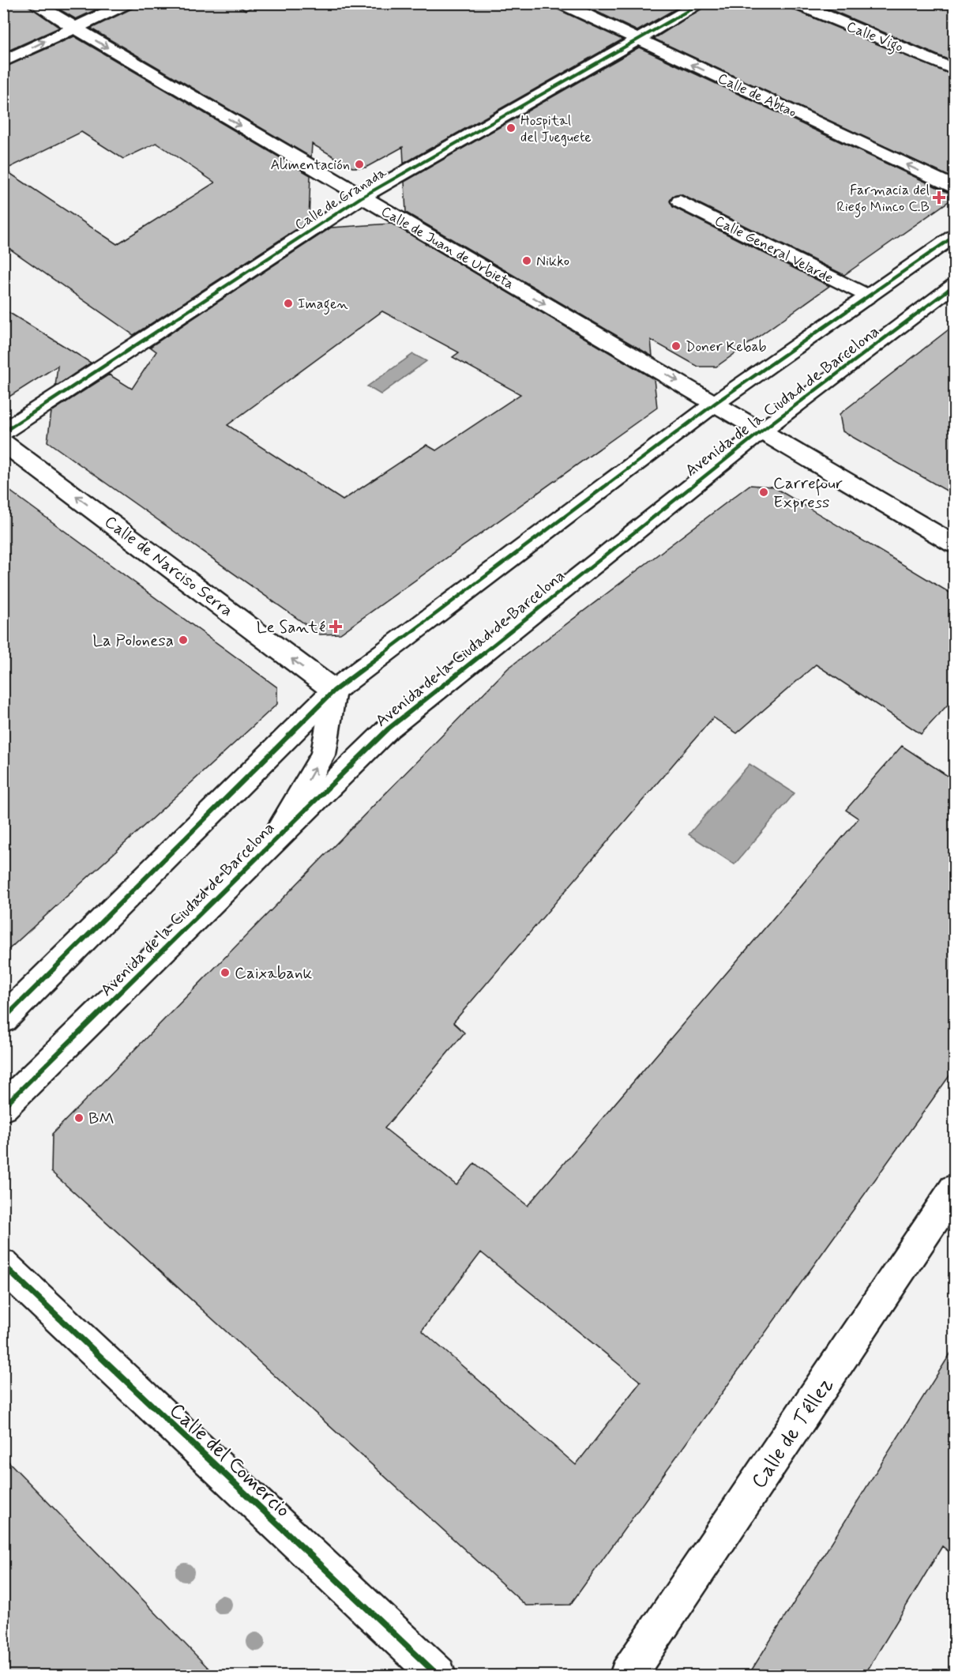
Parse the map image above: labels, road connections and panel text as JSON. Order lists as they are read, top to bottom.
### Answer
{
  "streets": {
    "street": [
      "Calle Vigo",
      "Calle de Abtao",
      "Calle de Granada",
      "Calle de Juan de Urbieta",
      "Calle General Velarde",
      "Avenida de la Ciudad de Barcelona",
      "Calle de Narciso Serra",
      "Calle de Téllez",
      "Calle del Comercio"
    ]
  },
  "crossings": [
    ["Calle de Abtao", "Calle de Granada"],
    ["Calle de Granada", "Calle de Juan de Urbieta"],
    ["Calle de Juan de Urbieta", "Avenida de la Ciudad de Barcelona"],
    ["Calle General Velarde", "Avenida de la Ciudad de Barcelona"],
    ["Avenida de la Ciudad de Barcelona", "Calle de Narciso Serra"]
  ],
  "one_way": ["Calle de Abtao", "Calle de Juan de Urbieta", "Calle de Narciso Serra"],
  "places": {
    "other": [
      "Hospital del Jueguete",
      "Alimentación",
      "Nikko",
      "Imagen",
      "Doner Kebab",
      "Carrefour Express",
      "La Polonesa",
      "Caixabank",
      "BM"
    ],
    "health": ["Farmacia del Riego Minco C.B", "Le Santé"]
  }
}
